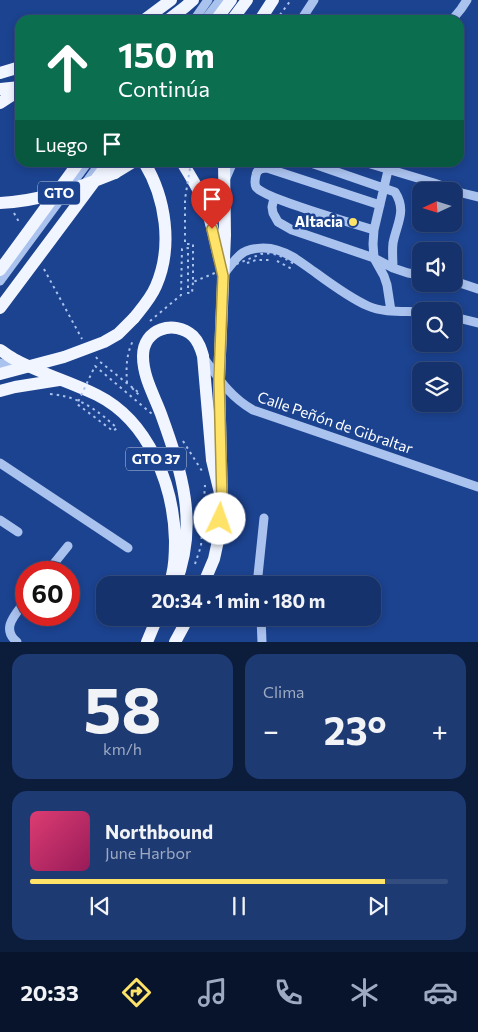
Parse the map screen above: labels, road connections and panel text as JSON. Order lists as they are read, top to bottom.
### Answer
{
  "streets": {
    "main road": ["GTO", "GTO 37"],
    "street": ["Calle Peñón de Gibraltar"]
  },
  "places": ["Altacia"],
  "north": "left",
  "page": {
    "turn": ["150 m", "Continúa"],
    "then": "Luego",
    "limit": "60",
    "trip": "20:34 · 1 min · 180 m",
    "tile": [
      ["58", "km/h"],
      "Clima"
    ],
    "heat": ["−", "23°", "+"],
    "song": ["Northbound", "June Harbor"],
    "tabs": "20:33"
  }
}
